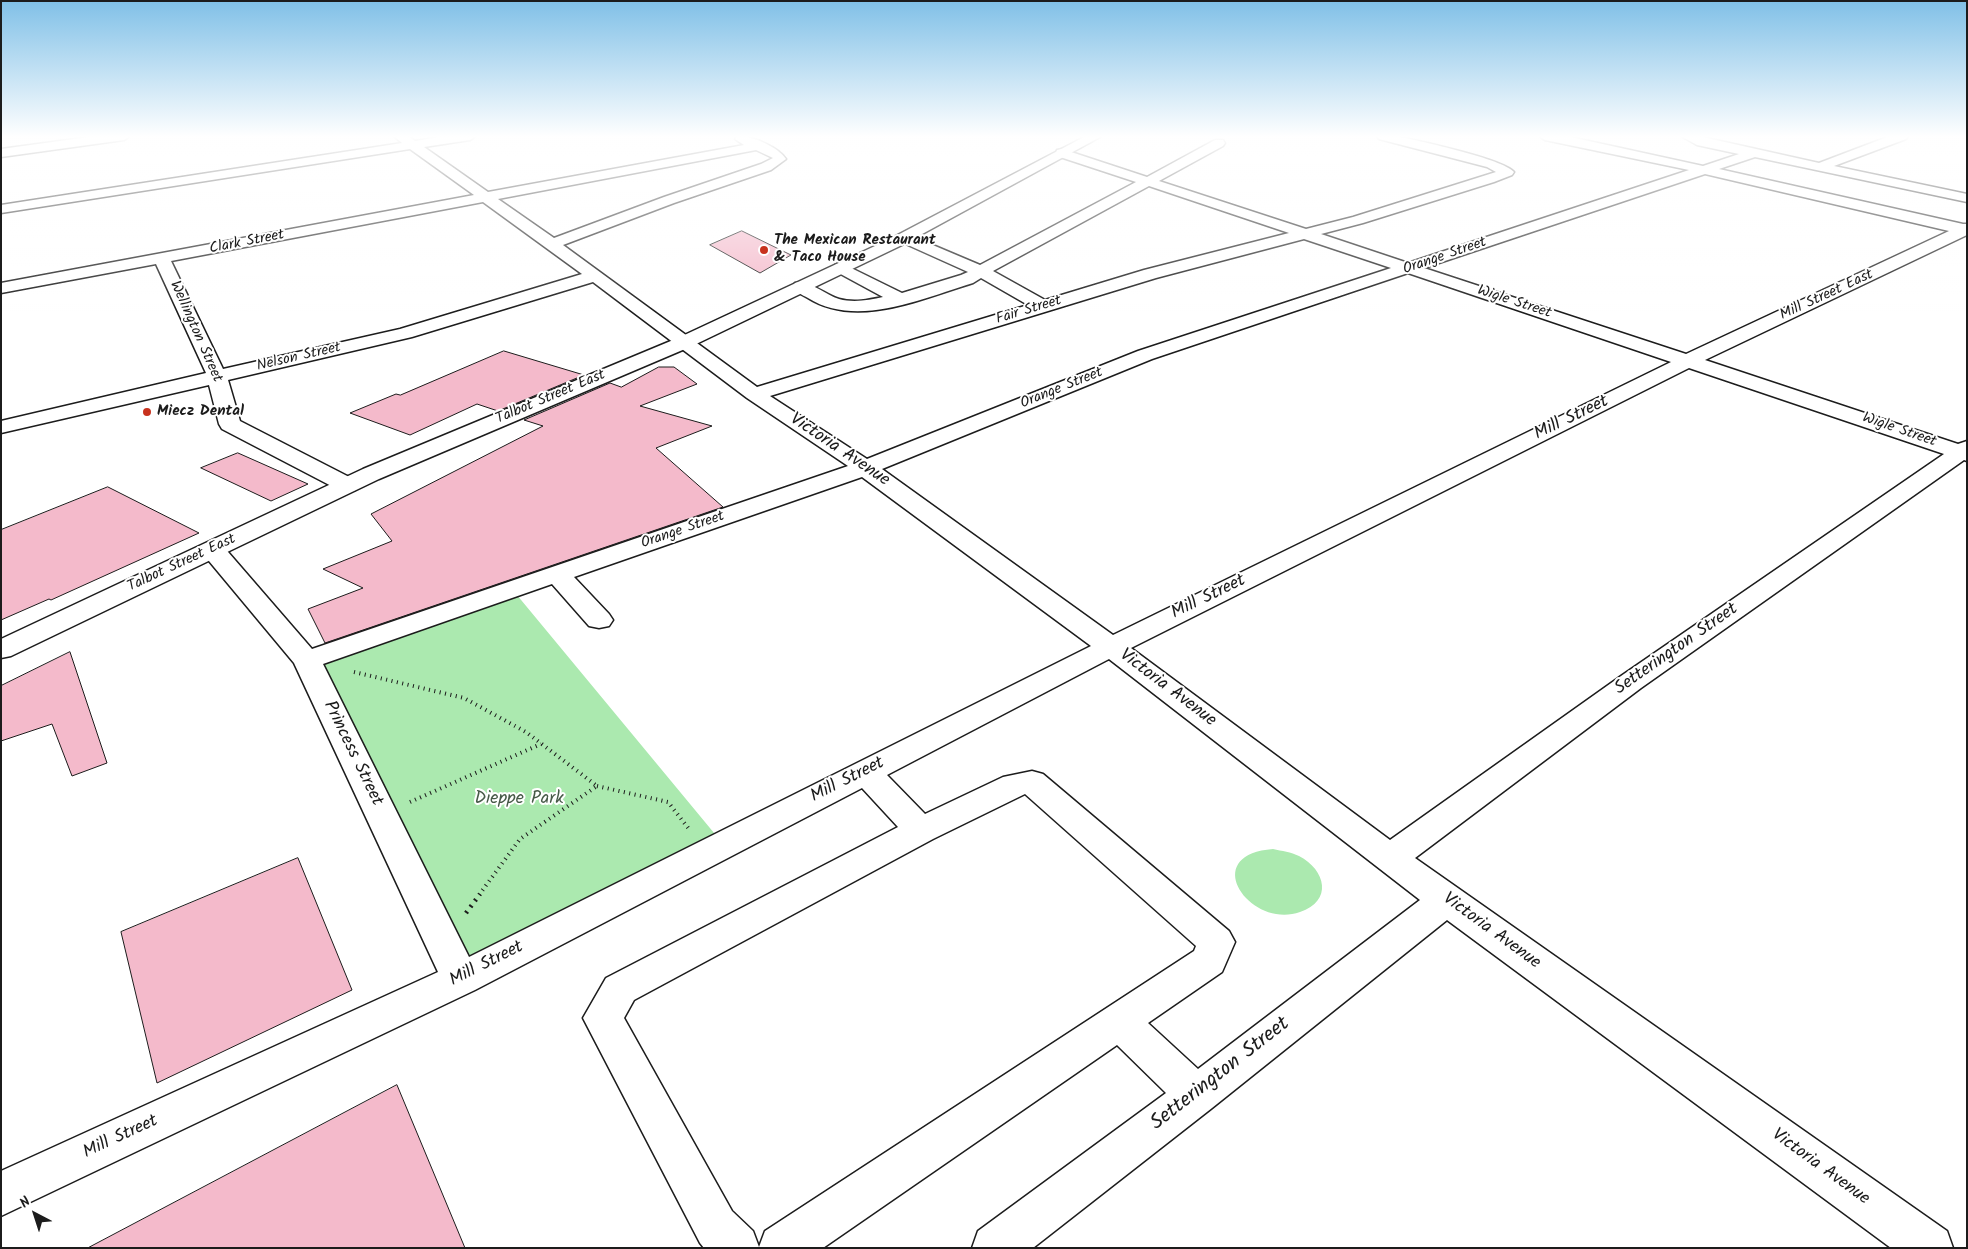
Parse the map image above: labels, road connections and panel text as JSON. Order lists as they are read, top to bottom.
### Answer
{
  "streets": {
    "street": [
      "Clark Street",
      "Orange Street",
      "Mill Street East",
      "Wigle Street",
      "Fair Street",
      "Wellington Street",
      "Nelson Street",
      "Talbot Street East",
      "Mill Street",
      "Victoria Avenue",
      "Setterington Street",
      "Princess Street"
    ]
  },
  "crossings": [
    ["Clark Street", "Wellington Street"],
    ["Clark Street", "Victoria Avenue"],
    ["Orange Street", "Wigle Street"],
    ["Orange Street", "Victoria Avenue"],
    ["Orange Street", "Princess Street"],
    ["Mill Street East", "Wigle Street"],
    ["Mill Street East", "Mill Street"],
    ["Wigle Street", "Fair Street"],
    ["Wigle Street", "Mill Street"],
    ["Wigle Street", "Setterington Street"],
    ["Fair Street", "Victoria Avenue"],
    ["Wellington Street", "Nelson Street"],
    ["Wellington Street", "Talbot Street East"],
    ["Nelson Street", "Victoria Avenue"],
    ["Talbot Street East", "Victoria Avenue"],
    ["Talbot Street East", "Princess Street"],
    ["Mill Street", "Victoria Avenue"],
    ["Mill Street", "Princess Street"],
    ["Victoria Avenue", "Setterington Street"]
  ],
  "parks": ["Dieppe Park"],
  "places": ["The Mexican Restaurant & Taco House", "Miecz Dental"],
  "north": "top left"
}
